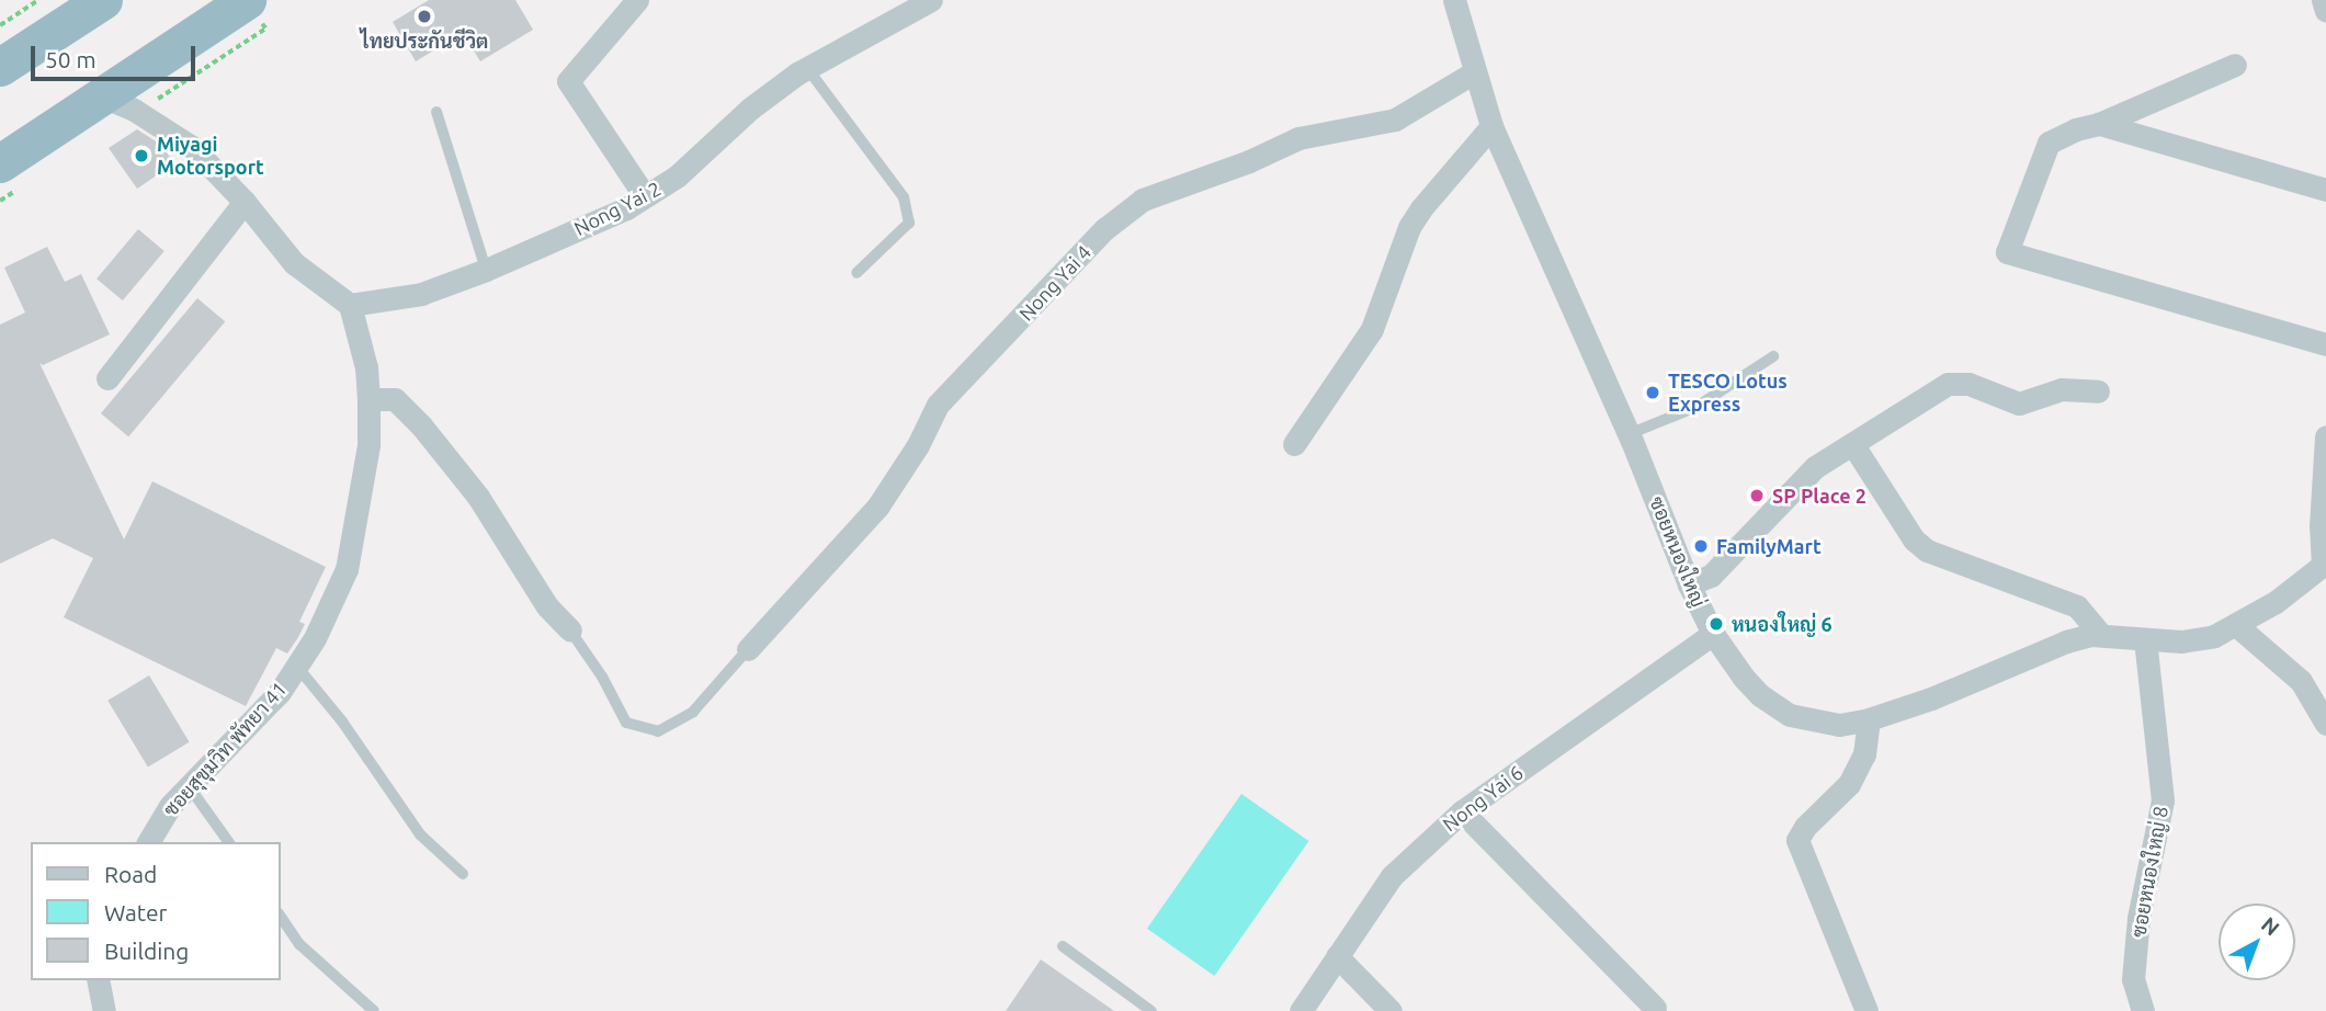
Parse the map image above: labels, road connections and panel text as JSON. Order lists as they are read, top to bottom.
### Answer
{
  "streets": {
    "street": [
      "Nong Yai 2",
      "Nong Yai 4",
      "ซอยหนองใหญ่",
      "ซอยสุขุมวิท พัทยา 41",
      "Nong Yai 6",
      "ซอยหนองใหญ่ 8"
    ]
  },
  "crossings": [
    ["Nong Yai 2", "ซอยสุขุมวิท พัทยา 41"],
    ["Nong Yai 4", "ซอยหนองใหญ่"],
    ["ซอยหนองใหญ่", "Nong Yai 6"],
    ["ซอยหนองใหญ่", "ซอยหนองใหญ่ 8"]
  ],
  "places": [
    "ไทยประกันชีวิต",
    "Miyagi Motorsport",
    "TESCO Lotus Express",
    "SP Place 2",
    "FamilyMart",
    "หนองใหญ่ 6"
  ],
  "legend": ["Road", "Water", "Building"],
  "scale_bar": "50 m",
  "north": "top right"
}
